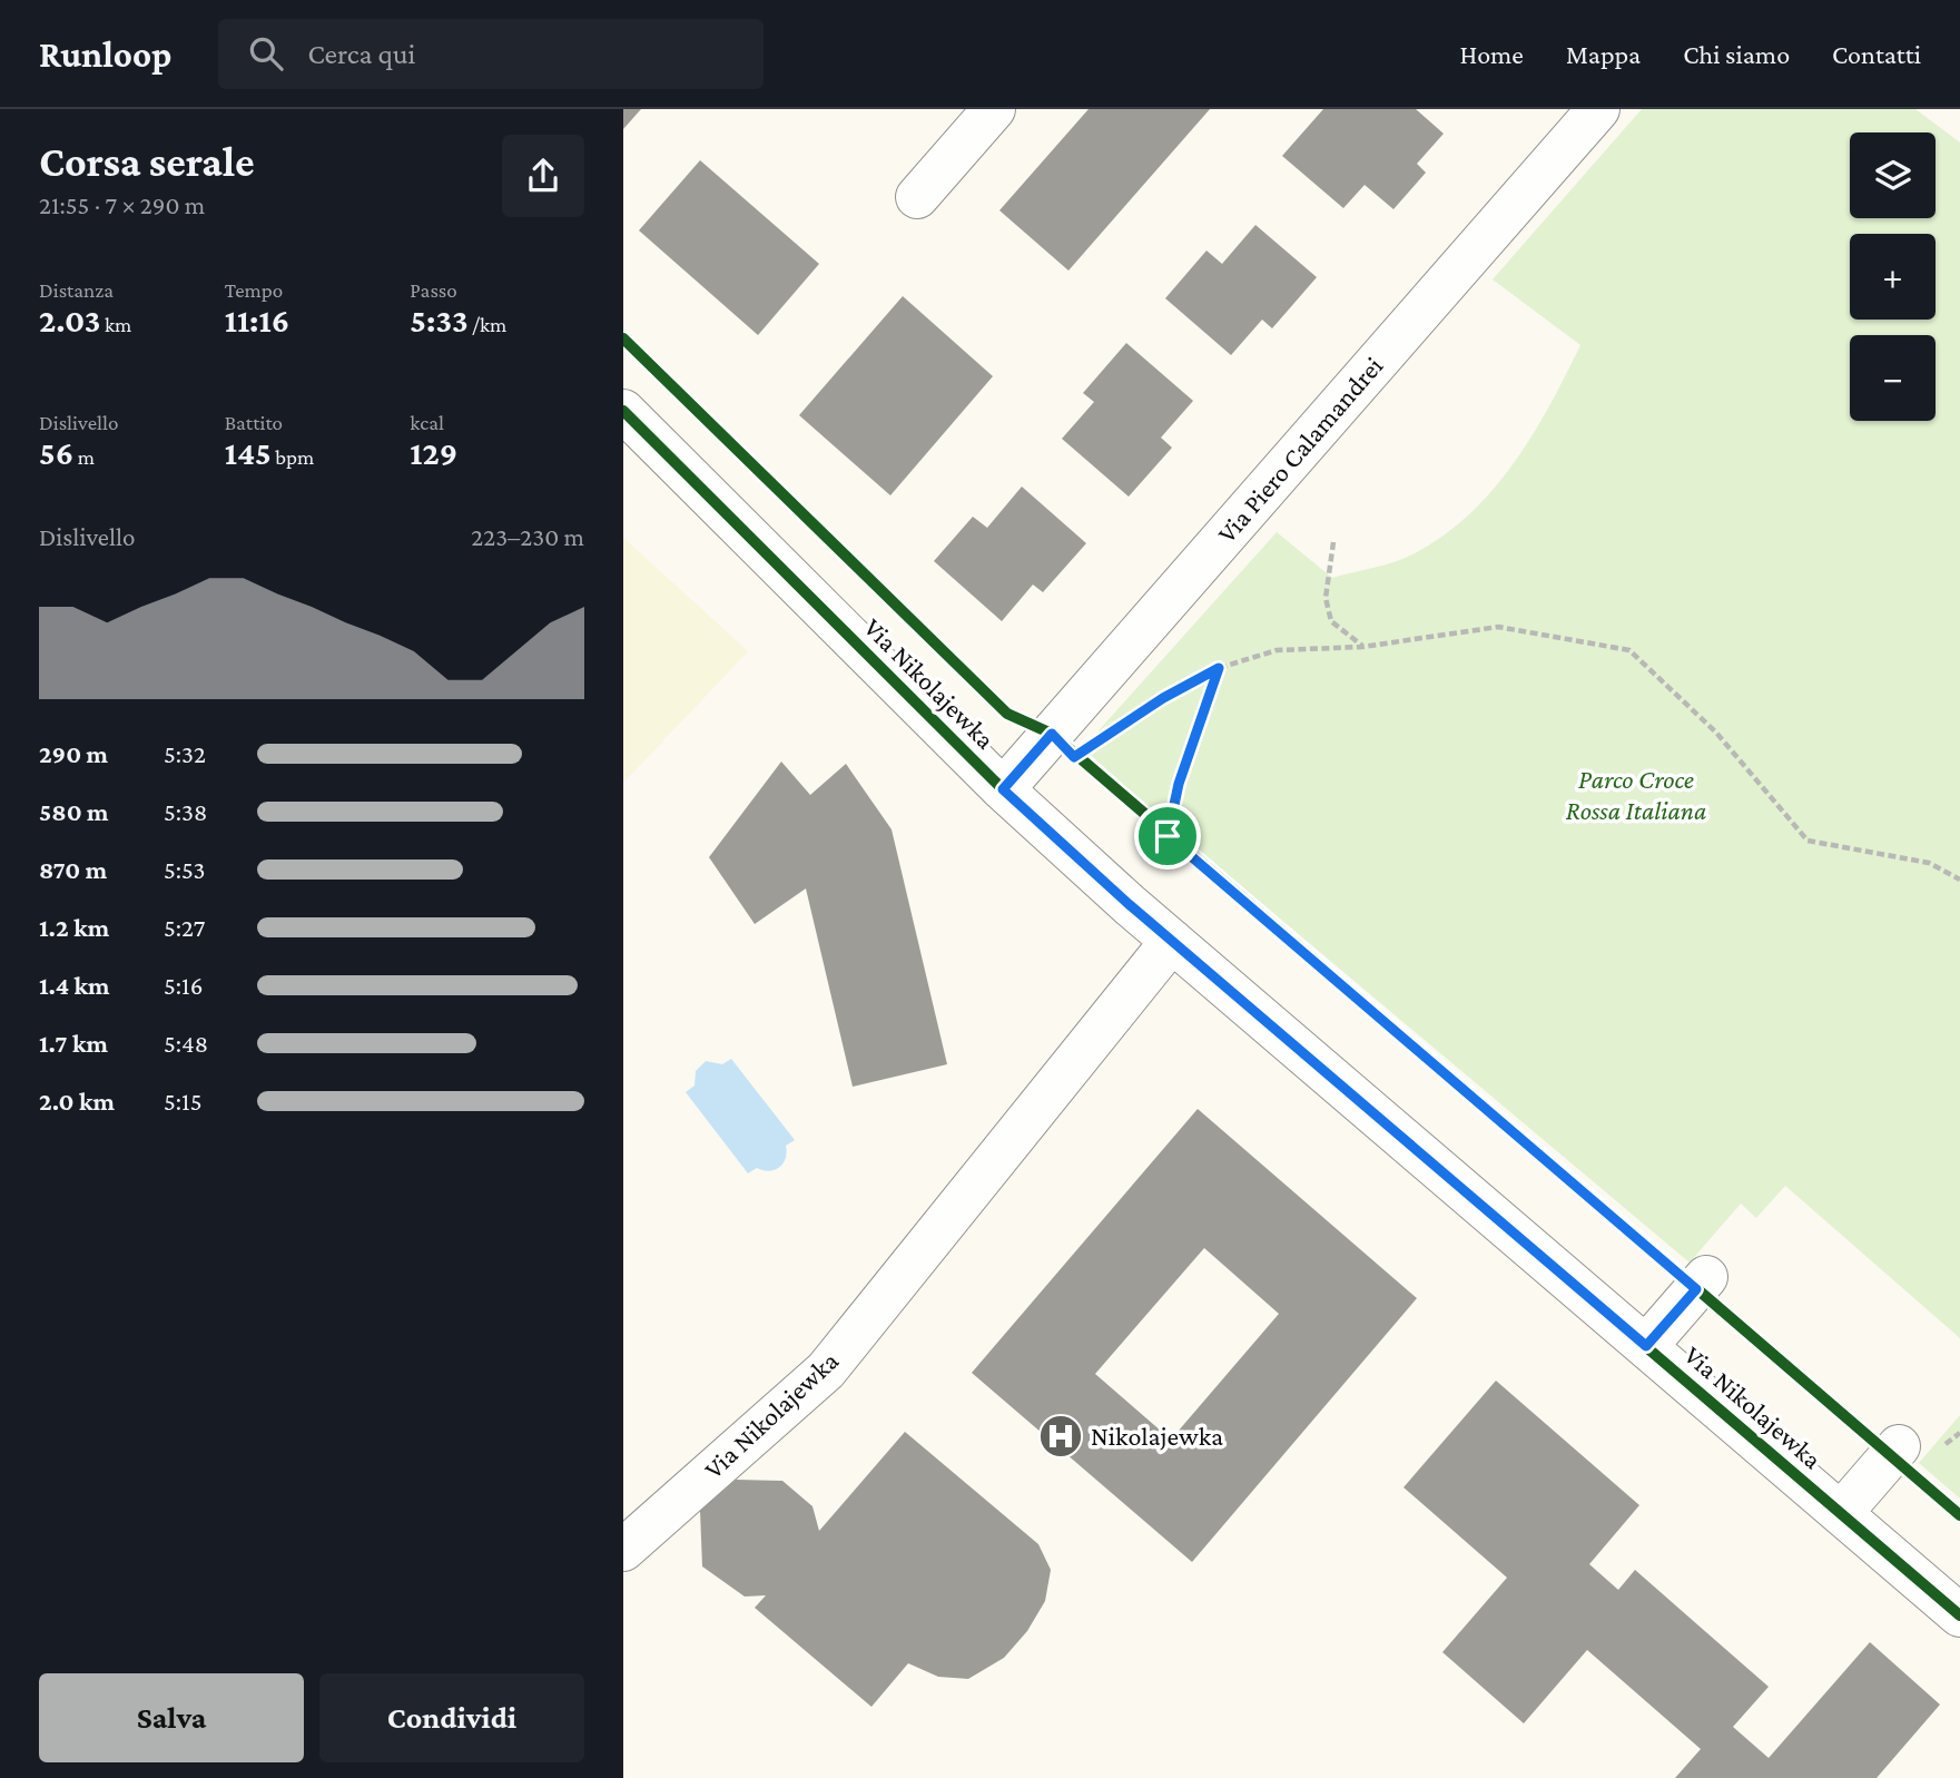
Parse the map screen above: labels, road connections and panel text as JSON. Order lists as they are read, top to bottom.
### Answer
{
  "streets": {
    "street": ["Via Piero Calamandrei", "Via Nikolajewka"]
  },
  "crossings": [
    ["Via Piero Calamandrei", "Via Nikolajewka"]
  ],
  "parks": ["Parco Croce Rossa Italiana"],
  "places": {
    "hospital": ["Nikolajewka"]
  },
  "page": {
    "header": "Runloop",
    "search": "Cerca qui",
    "nav": [
      "Home",
      "Mappa",
      "Chi siamo",
      "Contatti"
    ],
    "heading": ["Corsa serale", "21:55 · 7 × 290 m"],
    "map_buttons": ["+", "−"],
    "stats": [
      ["Distanza", "2.03 km"],
      ["Tempo", "11:16"],
      ["Passo", "5:33 /km"],
      ["Dislivello", "56 m"],
      ["Battito", "145 bpm"],
      ["kcal", "129"]
    ],
    "chart": ["Dislivello", "223–230 m"],
    "list": [
      {
        "name": "290 m",
        "note": "5:32"
      },
      {
        "name": "580 m",
        "note": "5:38"
      },
      {
        "name": "870 m",
        "note": "5:53"
      },
      {
        "name": "1.2 km",
        "note": "5:27"
      },
      {
        "name": "1.4 km",
        "note": "5:16"
      },
      {
        "name": "1.7 km",
        "note": "5:48"
      },
      {
        "name": "2.0 km",
        "note": "5:15"
      }
    ],
    "buttons": ["Salva", "Condividi"]
  }
}
